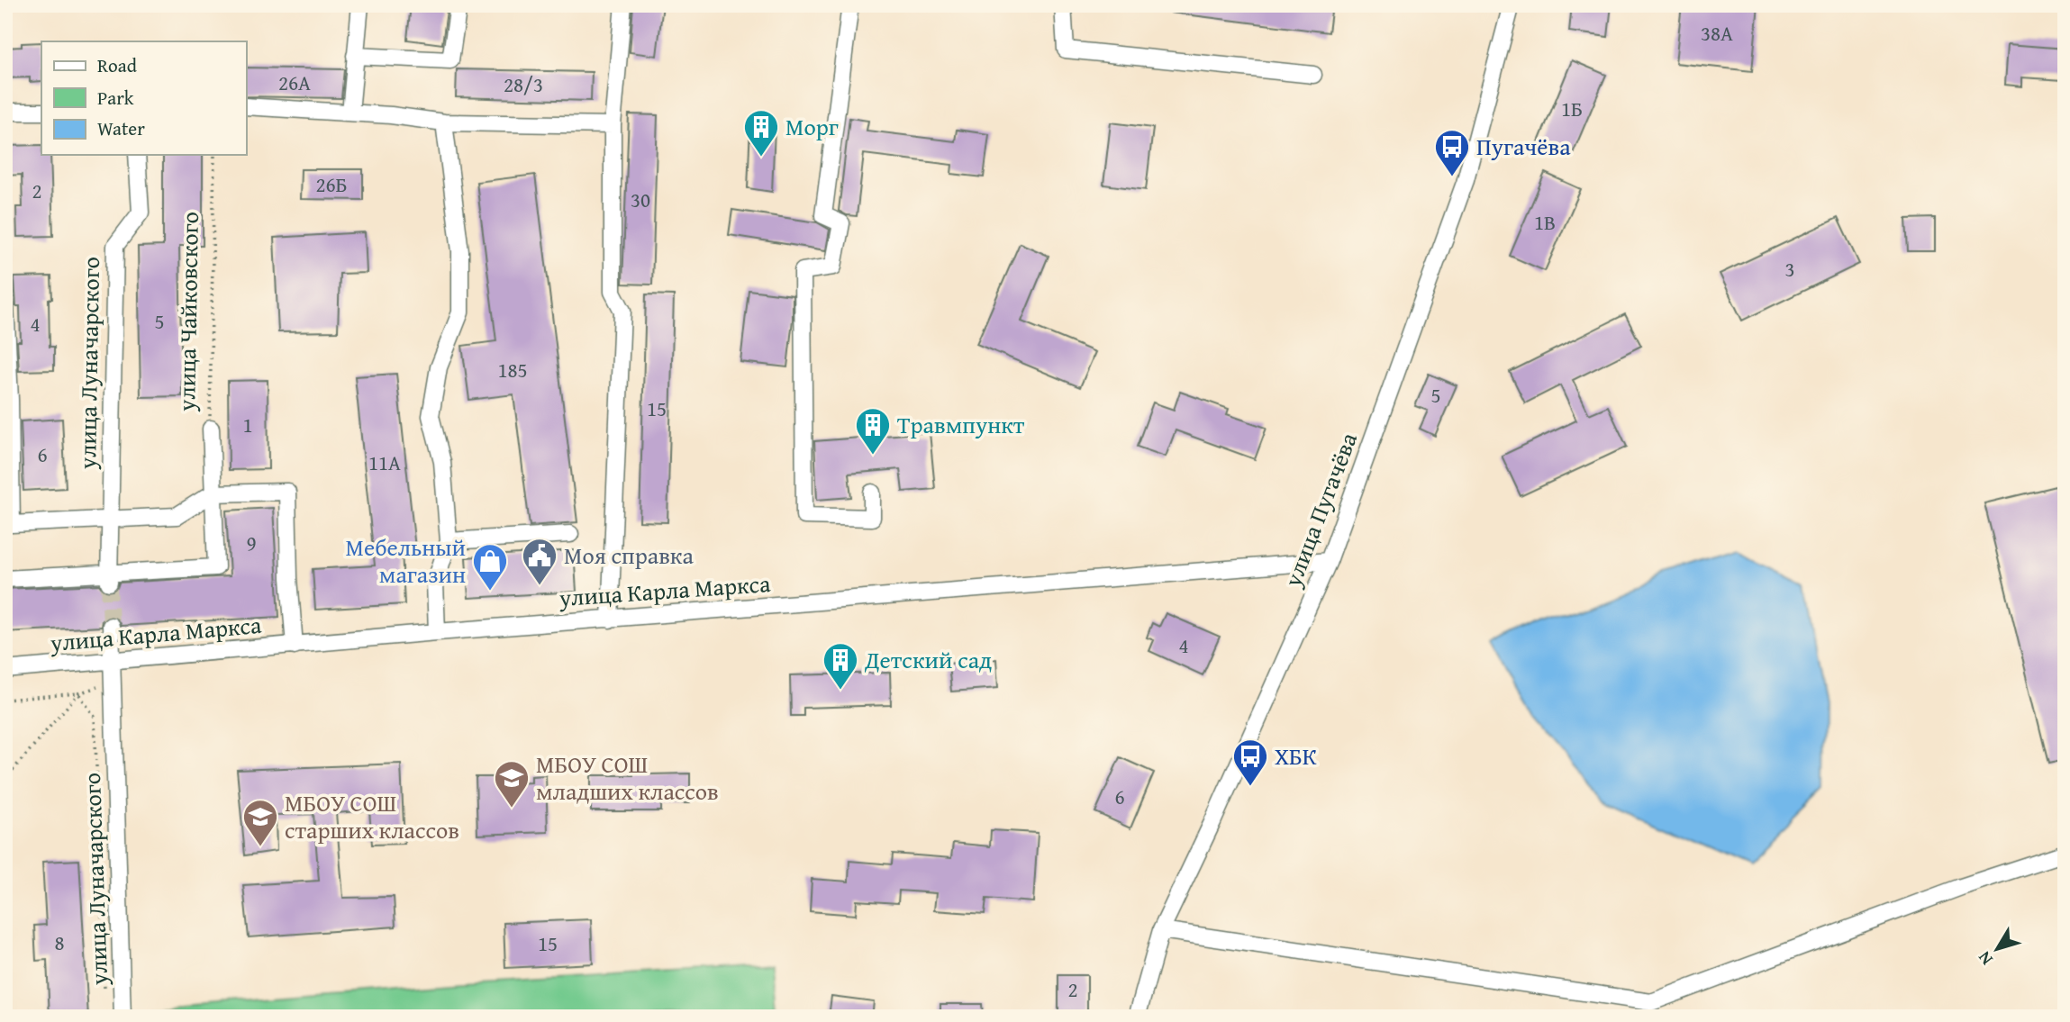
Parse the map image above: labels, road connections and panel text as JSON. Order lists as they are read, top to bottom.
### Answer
{
  "streets": {
    "street": ["улица Луначарского", "улица Пугачёва", "улица Карла Маркса"],
    "path": ["улица Чайковского"]
  },
  "crossings": [
    ["улица Луначарского", "улица Карла Маркса"],
    ["улица Пугачёва", "улица Карла Маркса"]
  ],
  "places": {
    "building": ["Морг", "Травмпункт", "Детский сад"],
    "bus stop": ["Пугачёва", "ХБК"],
    "public building": ["Моя справка"],
    "shop": ["Мебельный магазин"],
    "school or university": ["МБОУ СОШ младших классов", "МБОУ СОШ старших классов"]
  },
  "house_numbers": [
    "38А",
    "26А",
    "28/3",
    "1Б",
    "26Б",
    "2",
    "30",
    "1В",
    "3",
    "5",
    "4",
    "185",
    "5",
    "15",
    "1",
    "6",
    "11А",
    "9",
    "4",
    "6",
    "8",
    "15",
    "2"
  ],
  "legend": ["Road", "Park", "Water"],
  "north": "bottom left"
}
